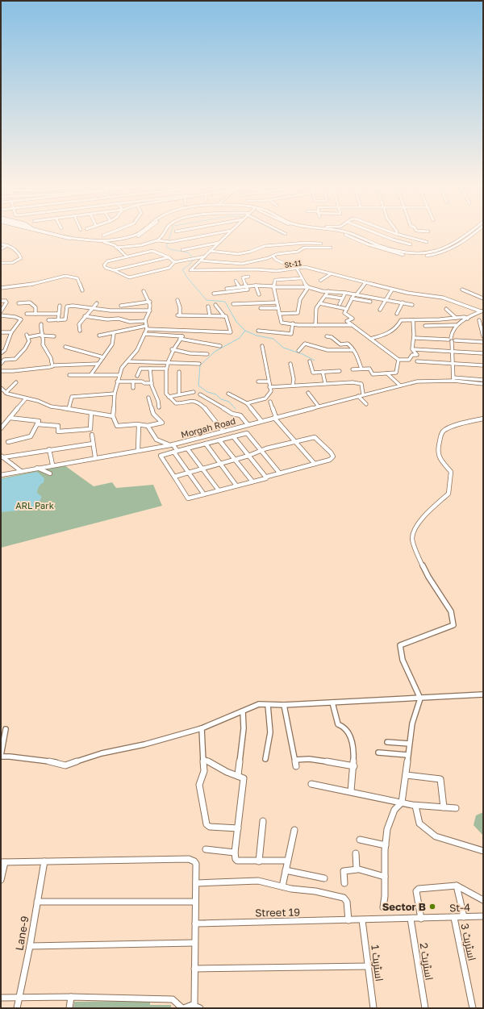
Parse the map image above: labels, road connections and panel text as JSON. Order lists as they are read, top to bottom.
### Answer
{
  "streets": {
    "street": [
      "St-11",
      "Morgah Road",
      "St-4",
      "Street 19",
      "Lane-9",
      "اسٹریٹ 3",
      "اسٹریٹ 2",
      "اسٹریٹ 1"
    ]
  },
  "crossings": [
    ["St-4", "Street 19"],
    ["St-4", "اسٹریٹ 3"],
    ["St-4", "اسٹریٹ 2"],
    ["St-4", "اسٹریٹ 1"],
    ["Street 19", "اسٹریٹ 1"]
  ],
  "parks": ["ARL Park"],
  "places": ["Sector B"]
}
